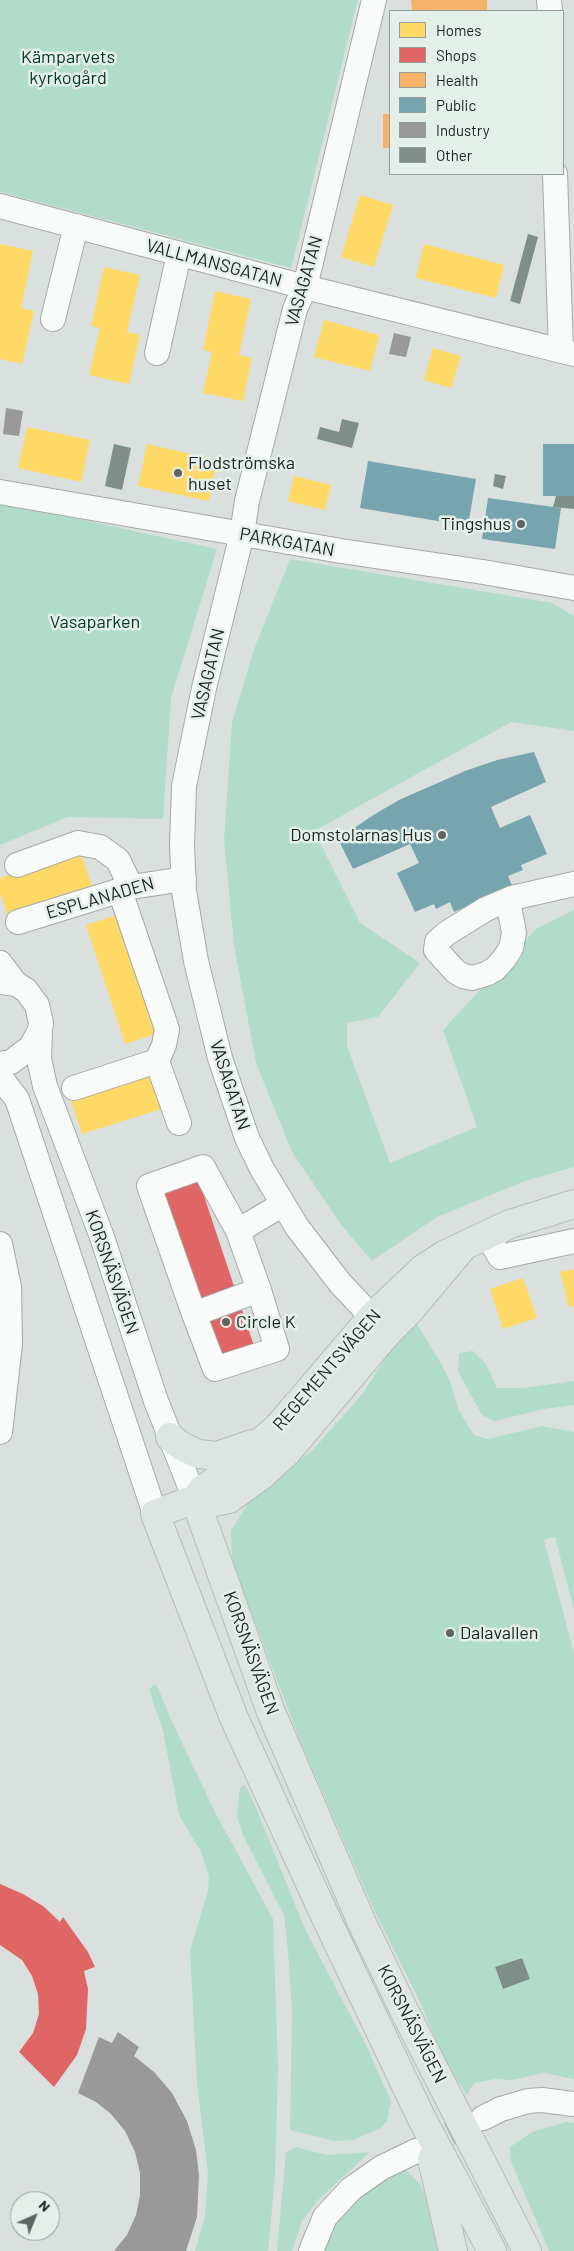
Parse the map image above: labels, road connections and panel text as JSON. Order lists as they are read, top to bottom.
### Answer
{
  "streets": {
    "main road": ["KORSNÄSVÄGEN", "REGEMENTSVÄGEN"],
    "street": [
      "VALLMANSGATAN",
      "VASAGATAN",
      "PARKGATAN",
      "ESPLANADEN"
    ]
  },
  "crossings": [
    ["VALLMANSGATAN", "VASAGATAN"],
    ["VASAGATAN", "PARKGATAN"],
    ["VASAGATAN", "ESPLANADEN"],
    ["VASAGATAN", "REGEMENTSVÄGEN"],
    ["KORSNÄSVÄGEN", "REGEMENTSVÄGEN"]
  ],
  "parks": ["Kämparvets kyrkogård", "Vasaparken"],
  "places": [
    "Flodströmska huset",
    "Tingshus",
    "Domstolarnas Hus",
    "Circle K",
    "Dalavallen"
  ],
  "legend": [
    "Homes",
    "Shops",
    "Health",
    "Public",
    "Industry",
    "Other"
  ],
  "north": "top right"
}
